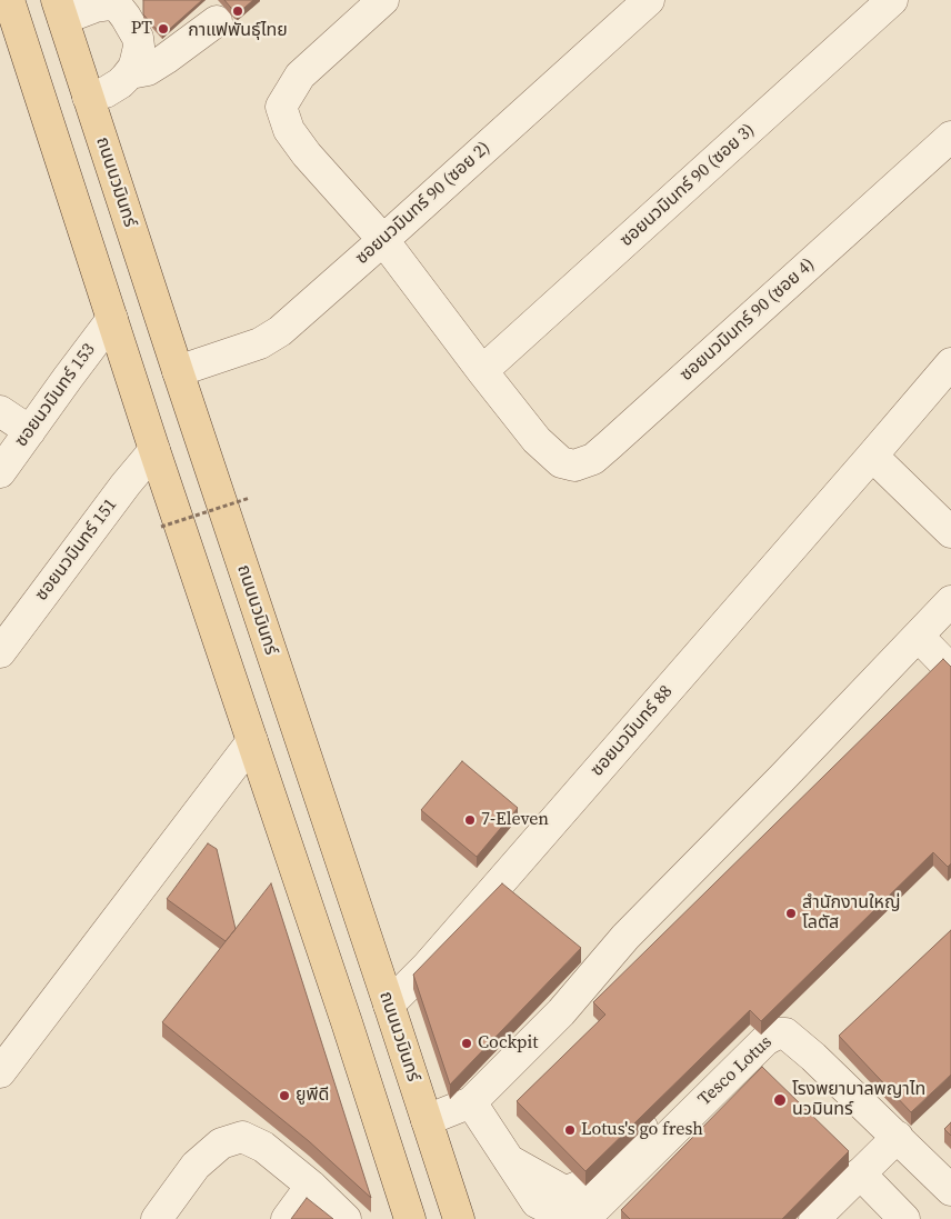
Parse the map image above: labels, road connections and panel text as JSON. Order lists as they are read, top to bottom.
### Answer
{
  "streets": {
    "main road": ["ถนนนวมินทร์"],
    "street": [
      "ซอยนวมินทร์ 90 (ซอย 3)",
      "ซอยนวมินทร์ 90 (ซอย 2)",
      "ซอยนวมินทร์ 90 (ซอย 4)",
      "ซอยนวมินทร์ 153",
      "ซอยนวมินทร์ 151",
      "ซอยนวมินทร์ 88",
      "Tesco Lotus"
    ]
  },
  "crossings": [
    ["ถนนนวมินทร์", "ซอยนวมินทร์ 90 (ซอย 2)"],
    ["ถนนนวมินทร์", "ซอยนวมินทร์ 88"],
    ["ซอยนวมินทร์ 90 (ซอย 3)", "ซอยนวมินทร์ 90 (ซอย 4)"],
    ["ซอยนวมินทร์ 90 (ซอย 2)", "ซอยนวมินทร์ 90 (ซอย 4)"]
  ],
  "places": [
    "กาแฟพันธุ์ไทย",
    "PT",
    "7-Eleven",
    "สำนักงานใหญ่ โลตัส",
    "Cockpit",
    "ยูพีดี",
    "โรงพยาบาลพญาไท นวมินทร์",
    "Lotus's go fresh"
  ]
}
